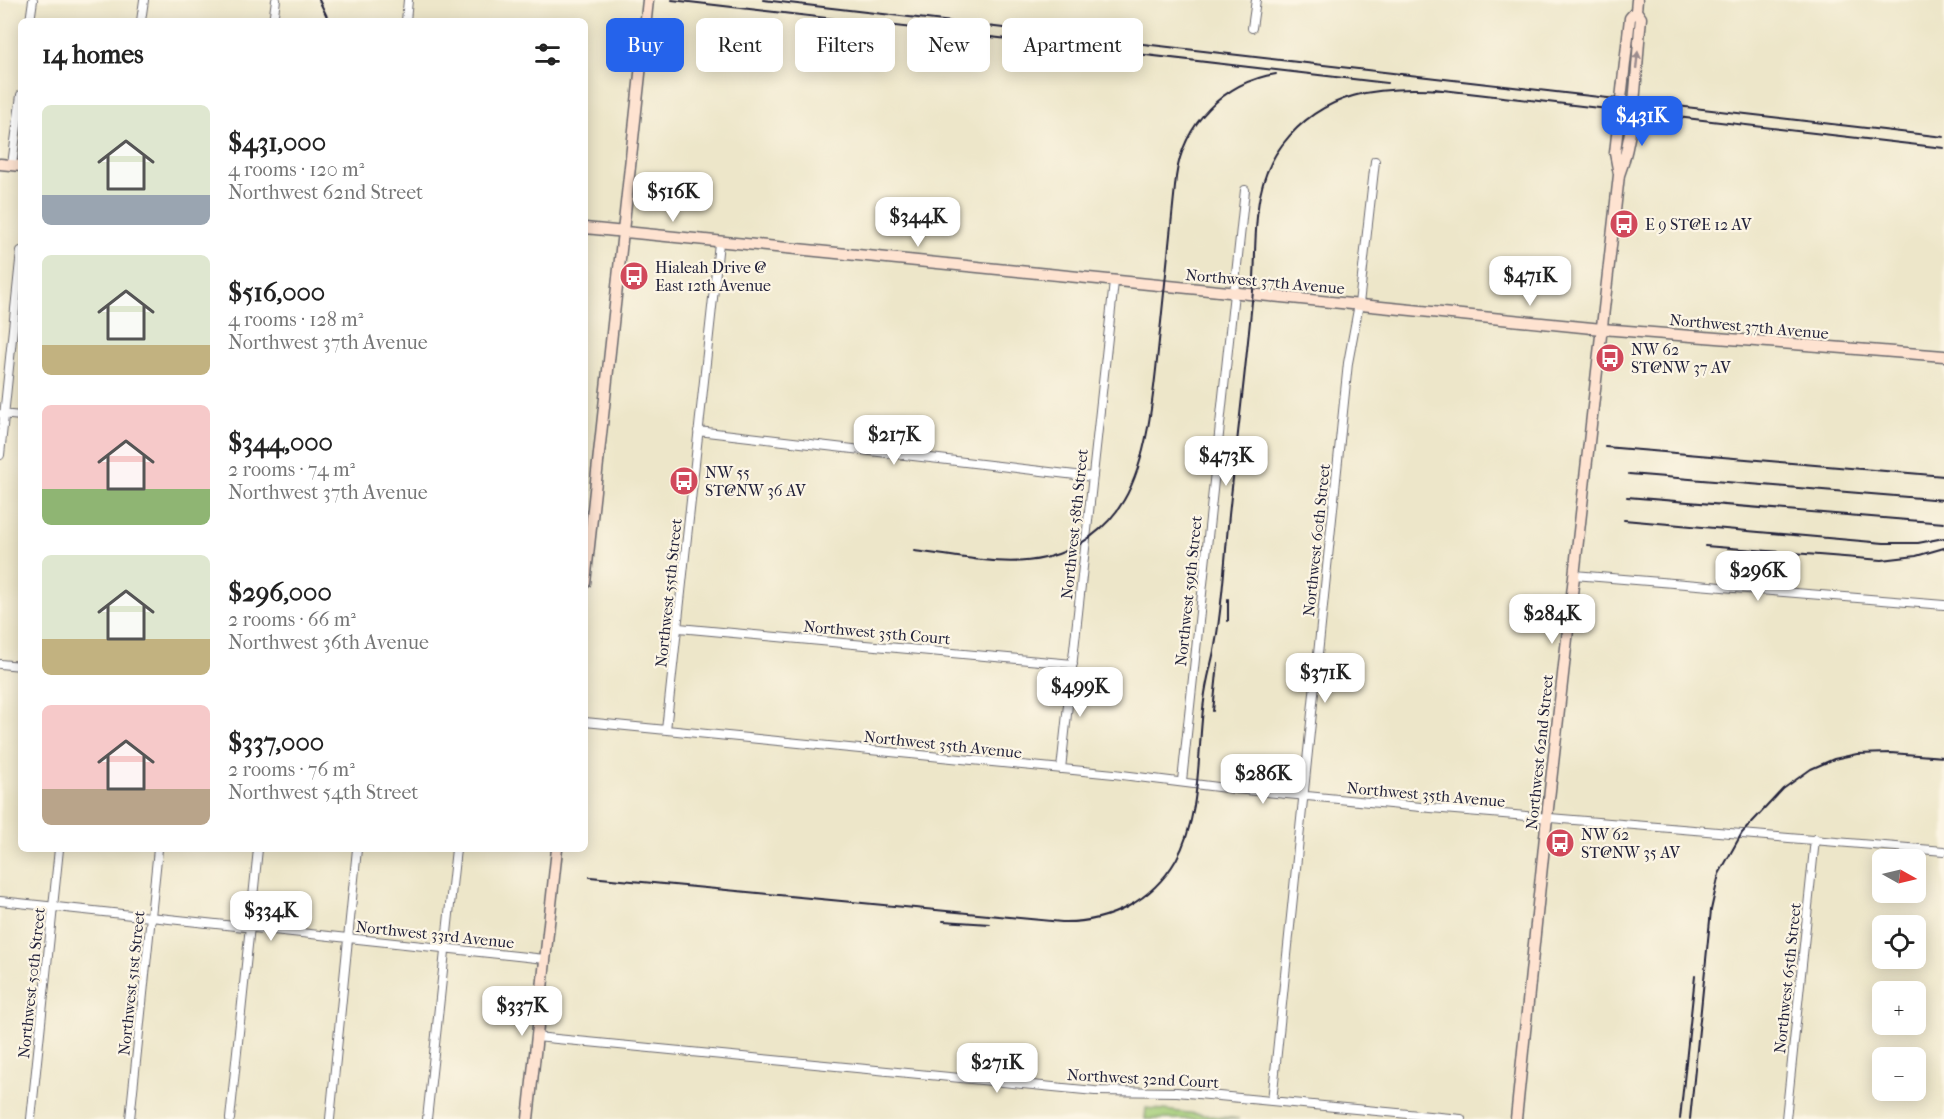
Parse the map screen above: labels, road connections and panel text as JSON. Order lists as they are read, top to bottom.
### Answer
{
  "streets": {
    "main road": ["Northwest 37th Avenue", "Northwest 62nd Street"],
    "street": [
      "Northwest 58th Street",
      "Northwest 60th Street",
      "Northwest 59th Street",
      "Northwest 55th Street",
      "Northwest 35th Court",
      "Northwest 35th Avenue",
      "Northwest 33rd Avenue",
      "Northwest 65th Street",
      "Northwest 50th Street",
      "Northwest 51st Street",
      "Northwest 32nd Court"
    ]
  },
  "crossings": [
    ["Northwest 37th Avenue", "Northwest 58th Street"],
    ["Northwest 37th Avenue", "Northwest 60th Street"],
    ["Northwest 37th Avenue", "Northwest 59th Street"],
    ["Northwest 37th Avenue", "Northwest 55th Street"],
    ["Northwest 37th Avenue", "Northwest 62nd Street"],
    ["Northwest 58th Street", "Northwest 35th Court"],
    ["Northwest 58th Street", "Northwest 35th Avenue"],
    ["Northwest 60th Street", "Northwest 35th Avenue"],
    ["Northwest 60th Street", "Northwest 32nd Court"],
    ["Northwest 59th Street", "Northwest 35th Avenue"],
    ["Northwest 55th Street", "Northwest 35th Court"],
    ["Northwest 55th Street", "Northwest 35th Avenue"],
    ["Northwest 35th Avenue", "Northwest 62nd Street"],
    ["Northwest 35th Avenue", "Northwest 65th Street"],
    ["Northwest 33rd Avenue", "Northwest 50th Street"],
    ["Northwest 33rd Avenue", "Northwest 51st Street"]
  ],
  "places": {
    "bus stop": [
      "E 9 ST@E 12 AV",
      "Hialeah Drive @ East 12th Avenue",
      "NW 62 ST@NW 37 AV",
      "NW 55 ST@NW 36 AV",
      "NW 62 ST@NW 35 AV"
    ]
  },
  "north": "right",
  "page": {
    "chip": [
      "Buy",
      "Rent",
      "Filters",
      "New",
      "Apartment"
    ],
    "heading": "14 homes",
    "list": [
      {
        "name": "$431,000",
        "note": "4 rooms · 120 m² · Northwest 62nd Street"
      },
      {
        "name": "$516,000",
        "note": "4 rooms · 128 m² · Northwest 37th Avenue"
      },
      {
        "name": "$344,000",
        "note": "2 rooms · 74 m² · Northwest 37th Avenue"
      },
      {
        "name": "$296,000",
        "note": "2 rooms · 66 m² · Northwest 36th Avenue"
      },
      {
        "name": "$337,000",
        "note": "2 rooms · 76 m² · Northwest 54th Street"
      }
    ],
    "price": [
      "$431K",
      "$516K",
      "$344K",
      "$471K",
      "$217K",
      "$473K",
      "$296K",
      "$284K",
      "$371K",
      "$499K",
      "$286K",
      "$334K",
      "$337K",
      "$271K"
    ],
    "map_buttons": ["+", "−"]
  }
}
